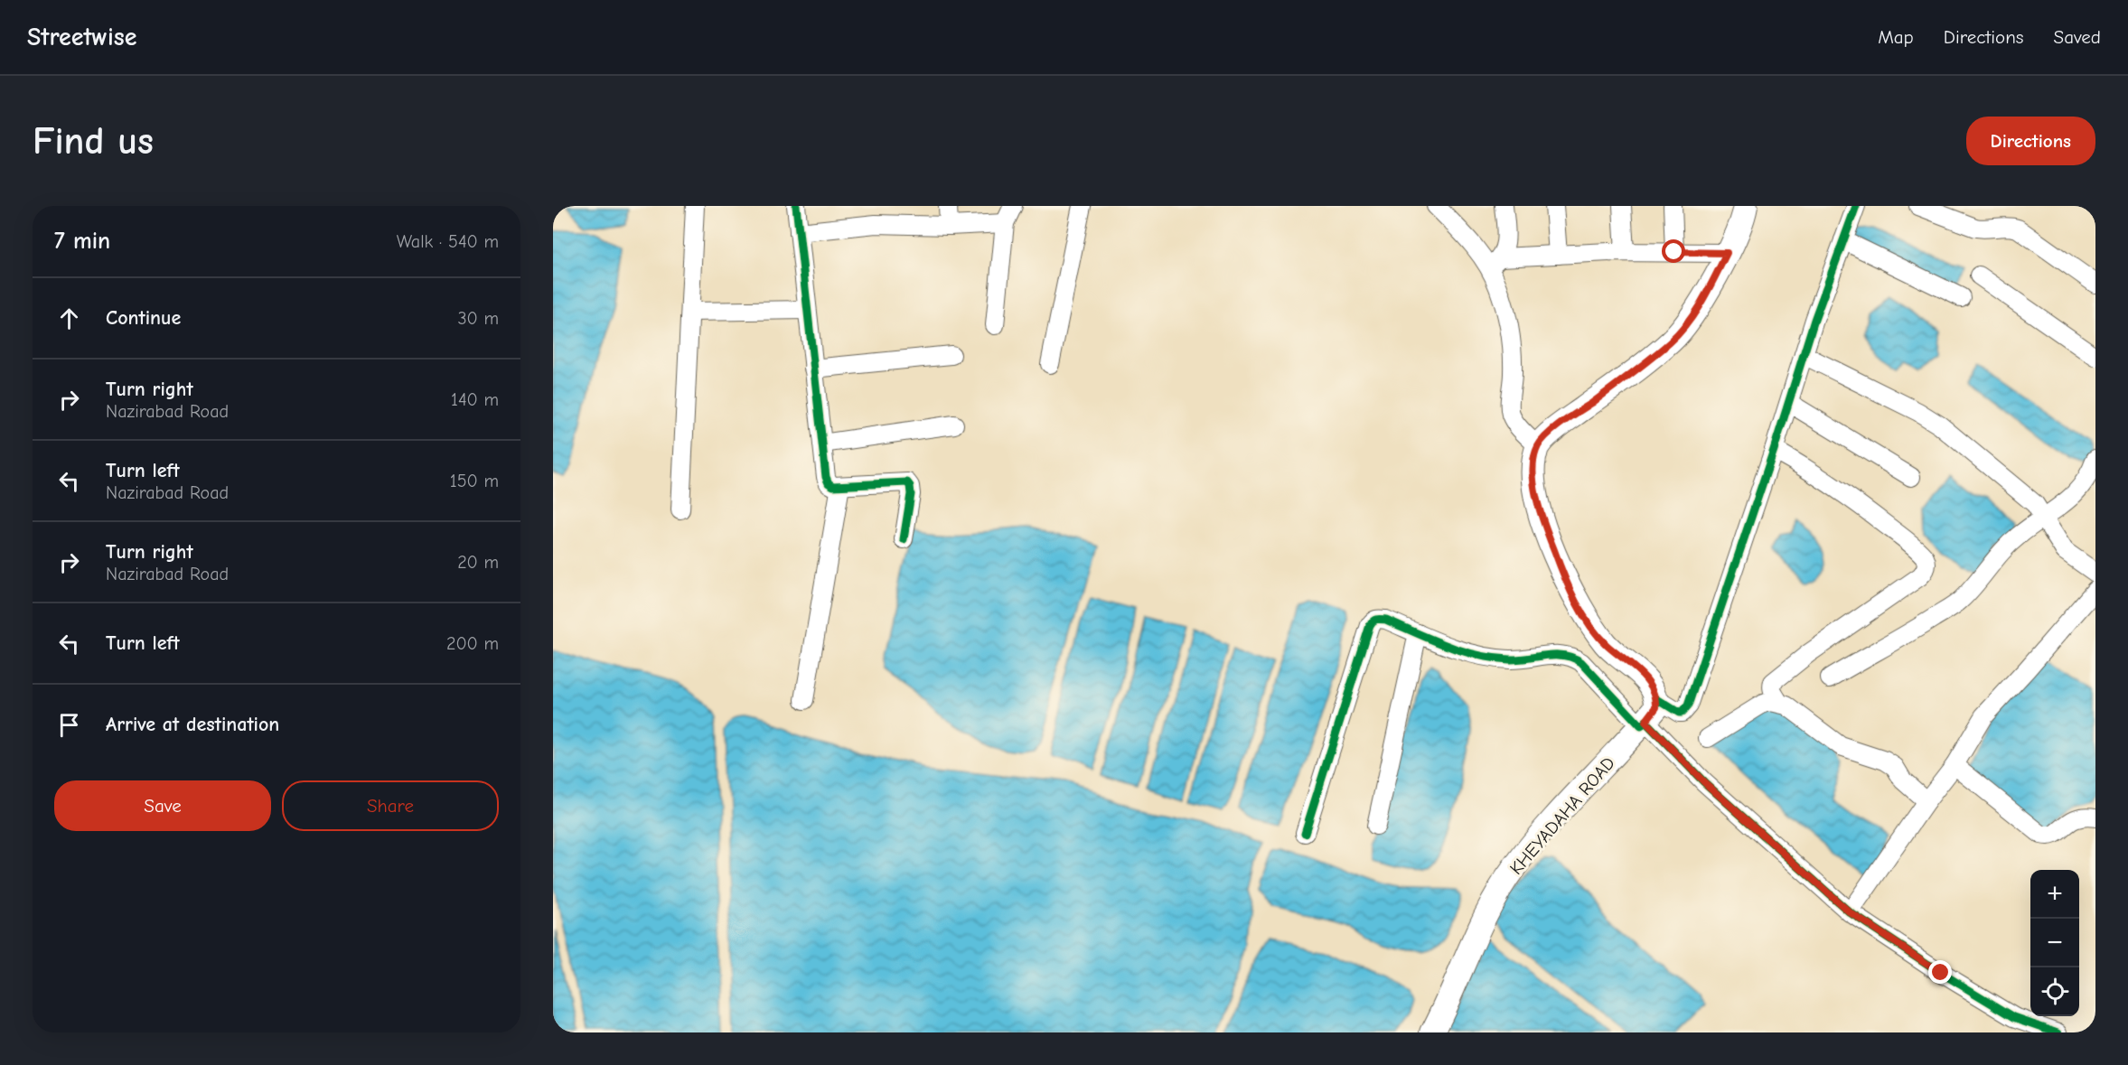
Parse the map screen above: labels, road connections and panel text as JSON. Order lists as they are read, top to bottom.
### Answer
{
  "streets": {
    "main road": ["KHEYADAHA ROAD"]
  },
  "page": {
    "header": "Streetwise",
    "nav": ["Map", "Directions", "Saved"],
    "buttons": [
      "Directions",
      ["Save", "Share"]
    ],
    "title": "Find us",
    "heading": ["7 min", "Walk · 540 m"],
    "list": [
      ["Continue", "30 m"],
      ["Turn right", "Nazirabad Road", "140 m"],
      ["Turn left", "Nazirabad Road", "150 m"],
      ["Turn right", "Nazirabad Road", "20 m"],
      ["Turn left", "200 m"],
      "Arrive at destination"
    ],
    "map_buttons": ["+", "−"]
  }
}
